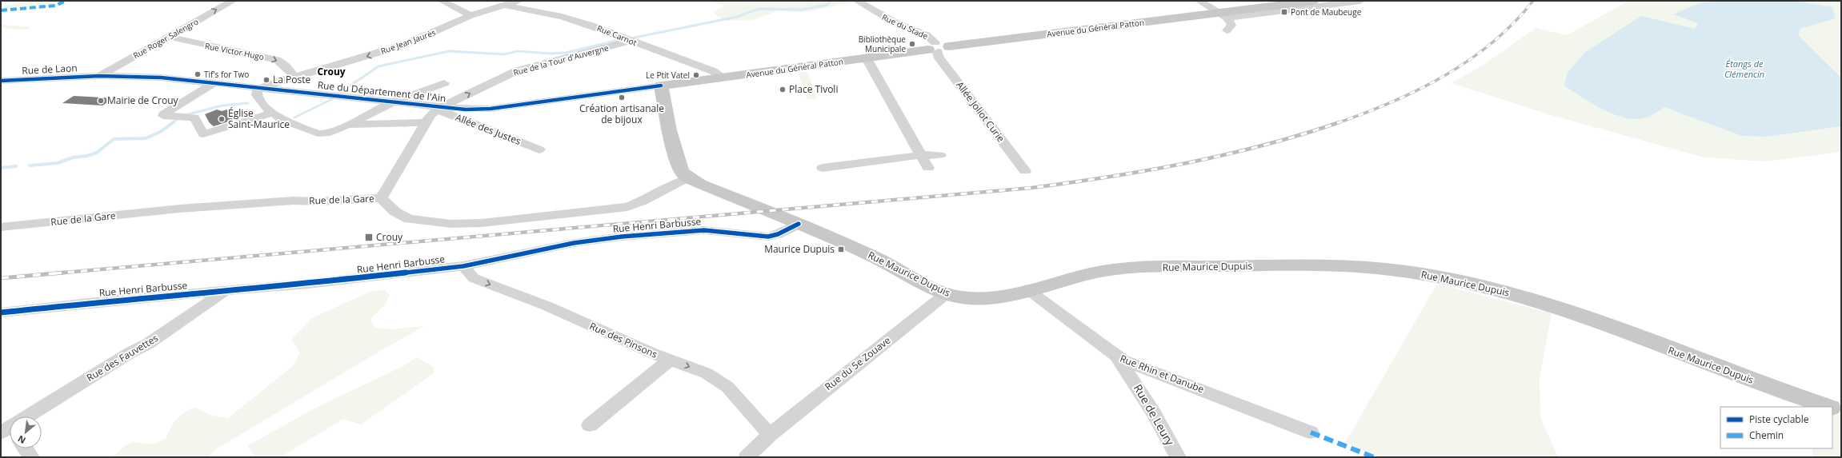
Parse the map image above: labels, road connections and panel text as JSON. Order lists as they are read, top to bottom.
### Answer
{
  "streets": {
    "main road": ["Avenue du Général Patton", "Rue Maurice Dupuis"],
    "street": [
      "Rue du Stade",
      "Rue Carnot",
      "Rue Roger Salengro",
      "Rue Jean Jaurès",
      "Rue Victor Hugo",
      "Rue de la Tour d'Auvergne",
      "Rue de Laon",
      "Rue du Département de l'Ain",
      "Allée Joliot Curie",
      "Allée des Justes",
      "Rue de la Gare",
      "Rue Henri Barbusse",
      "Rue des Pinsons",
      "Rue des Fauvettes",
      "Rue du 5e Zouave",
      "Rue Rhin et Danube",
      "Rue de Leury"
    ]
  },
  "crossings": [
    ["Rue du Stade", "Avenue du Général Patton"],
    ["Rue du Stade", "Allée Joliot Curie"],
    ["Avenue du Général Patton", "Rue Carnot"],
    ["Avenue du Général Patton", "Rue du Département de l'Ain"],
    ["Avenue du Général Patton", "Allée Joliot Curie"],
    ["Rue Carnot", "Rue Jean Jaurès"],
    ["Rue Carnot", "Rue de la Tour d'Auvergne"],
    ["Rue Roger Salengro", "Rue Victor Hugo"],
    ["Rue Roger Salengro", "Rue de Laon"],
    ["Rue Roger Salengro", "Rue du Département de l'Ain"],
    ["Rue Jean Jaurès", "Rue Victor Hugo"],
    ["Rue Jean Jaurès", "Rue du Département de l'Ain"],
    ["Rue de la Tour d'Auvergne", "Rue du Département de l'Ain"],
    ["Rue de la Tour d'Auvergne", "Allée des Justes"],
    ["Rue de Laon", "Rue du Département de l'Ain"],
    ["Rue du Département de l'Ain", "Allée des Justes"],
    ["Rue de la Gare", "Rue Maurice Dupuis"],
    ["Rue Henri Barbusse", "Rue Maurice Dupuis"],
    ["Rue Henri Barbusse", "Rue des Pinsons"],
    ["Rue Henri Barbusse", "Rue des Fauvettes"],
    ["Rue Maurice Dupuis", "Rue du 5e Zouave"],
    ["Rue Maurice Dupuis", "Rue Rhin et Danube"],
    ["Rue des Pinsons", "Rue du 5e Zouave"],
    ["Rue Rhin et Danube", "Rue de Leury"]
  ],
  "one_way": [
    "Rue Roger Salengro",
    "Rue Victor Hugo",
    "Rue de la Tour d'Auvergne",
    "Rue des Pinsons"
  ],
  "districts": ["Crouy"],
  "water": ["Étangs de Clémencin"],
  "places": {
    "transit": ["Pont de Maubeuge", "Crouy", "Maurice Dupuis"],
    "other": [
      "Bibliothèque Municipale",
      "Tif's for Two",
      "Le Ptit Vatel",
      "La Poste",
      "Place Tivoli",
      "Création artisanale de bijoux",
      "Mairie de Crouy",
      "Église Saint-Maurice"
    ]
  },
  "legend": ["Piste cyclable", "Chemin"],
  "north": "bottom left"
}
